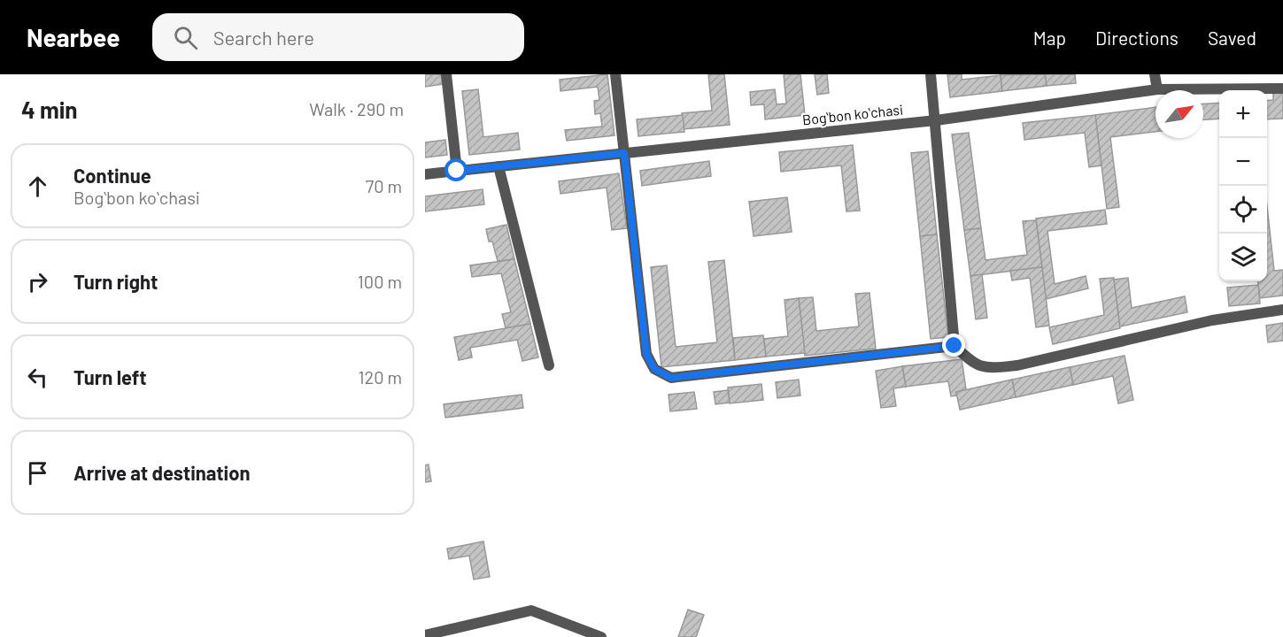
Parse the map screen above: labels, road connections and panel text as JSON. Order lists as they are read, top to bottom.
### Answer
{
  "streets": {
    "street": ["Bogʻbon koʻchasi"]
  },
  "north": "top right",
  "page": {
    "header": "Nearbee",
    "search": "Search here",
    "nav": ["Map", "Directions", "Saved"],
    "heading": ["4 min", "Walk · 290 m"],
    "map_buttons": ["+", "−"],
    "list": [
      ["Continue", "Bogʻbon koʻchasi", "70 m"],
      ["Turn right", "100 m"],
      ["Turn left", "120 m"],
      "Arrive at destination"
    ]
  }
}
